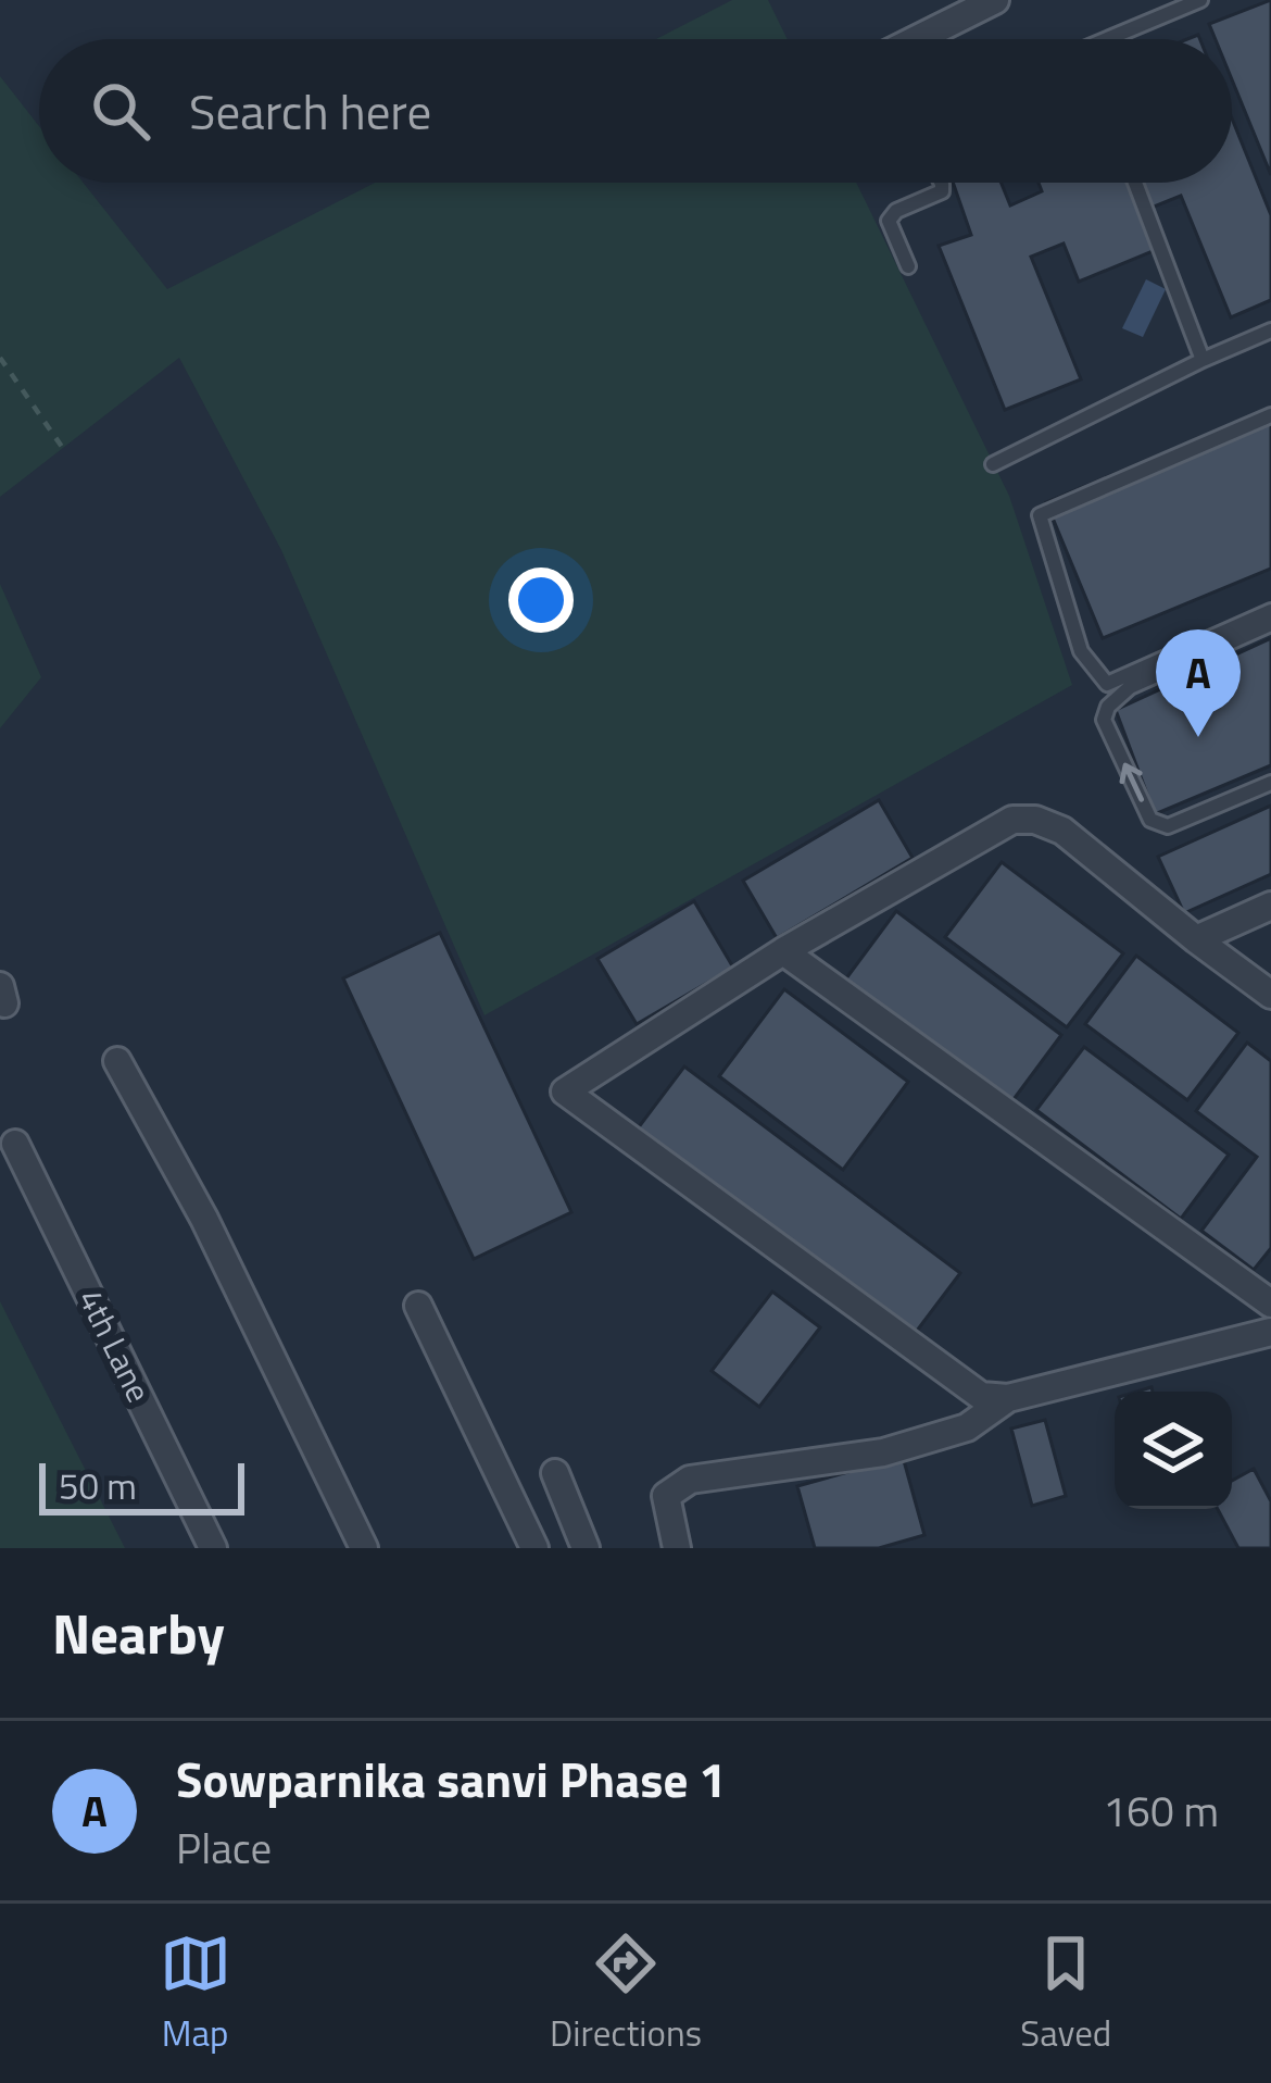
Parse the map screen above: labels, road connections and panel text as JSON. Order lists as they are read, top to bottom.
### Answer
{
  "streets": {
    "street": ["4th Lane"]
  },
  "scale_bar": "50 m",
  "page": {
    "search": "Search here",
    "pins": "A",
    "scale": "50 m",
    "heading": "Nearby",
    "list": [
      {
        "mark": "A",
        "name": "Sowparnika sanvi Phase 1",
        "note": "Place",
        "value": "160 m"
      }
    ],
    "nav": ["Map", "Directions", "Saved"]
  }
}
